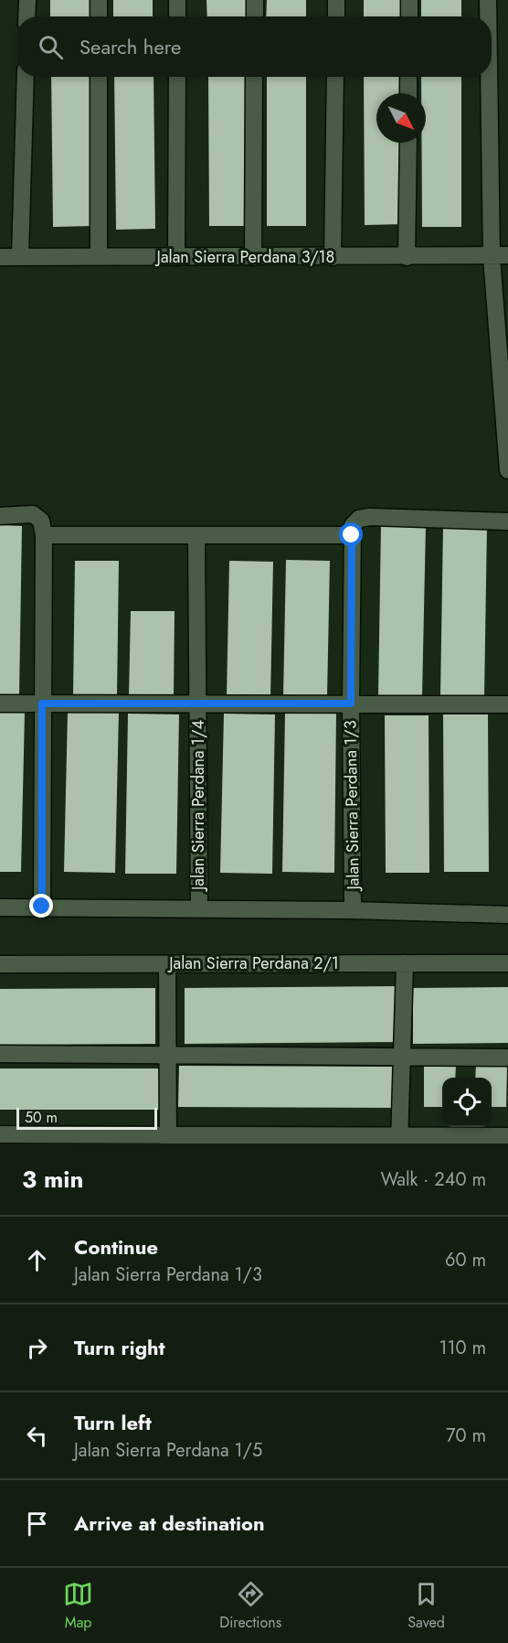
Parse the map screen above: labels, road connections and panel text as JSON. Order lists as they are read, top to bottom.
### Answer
{
  "streets": {
    "street": [
      "Jalan Sierra Perdana 3/18",
      "Jalan Sierra Perdana 1/4",
      "Jalan Sierra Perdana 1/3",
      "Jalan Sierra Perdana 2/1"
    ]
  },
  "scale_bar": "50 m",
  "north": "bottom right",
  "page": {
    "search": "Search here",
    "scale": "50 m",
    "heading": ["3 min", "Walk · 240 m"],
    "list": [
      ["Continue", "Jalan Sierra Perdana 1/3", "60 m"],
      ["Turn right", "110 m"],
      ["Turn left", "Jalan Sierra Perdana 1/5", "70 m"],
      "Arrive at destination"
    ],
    "nav": ["Map", "Directions", "Saved"]
  }
}
